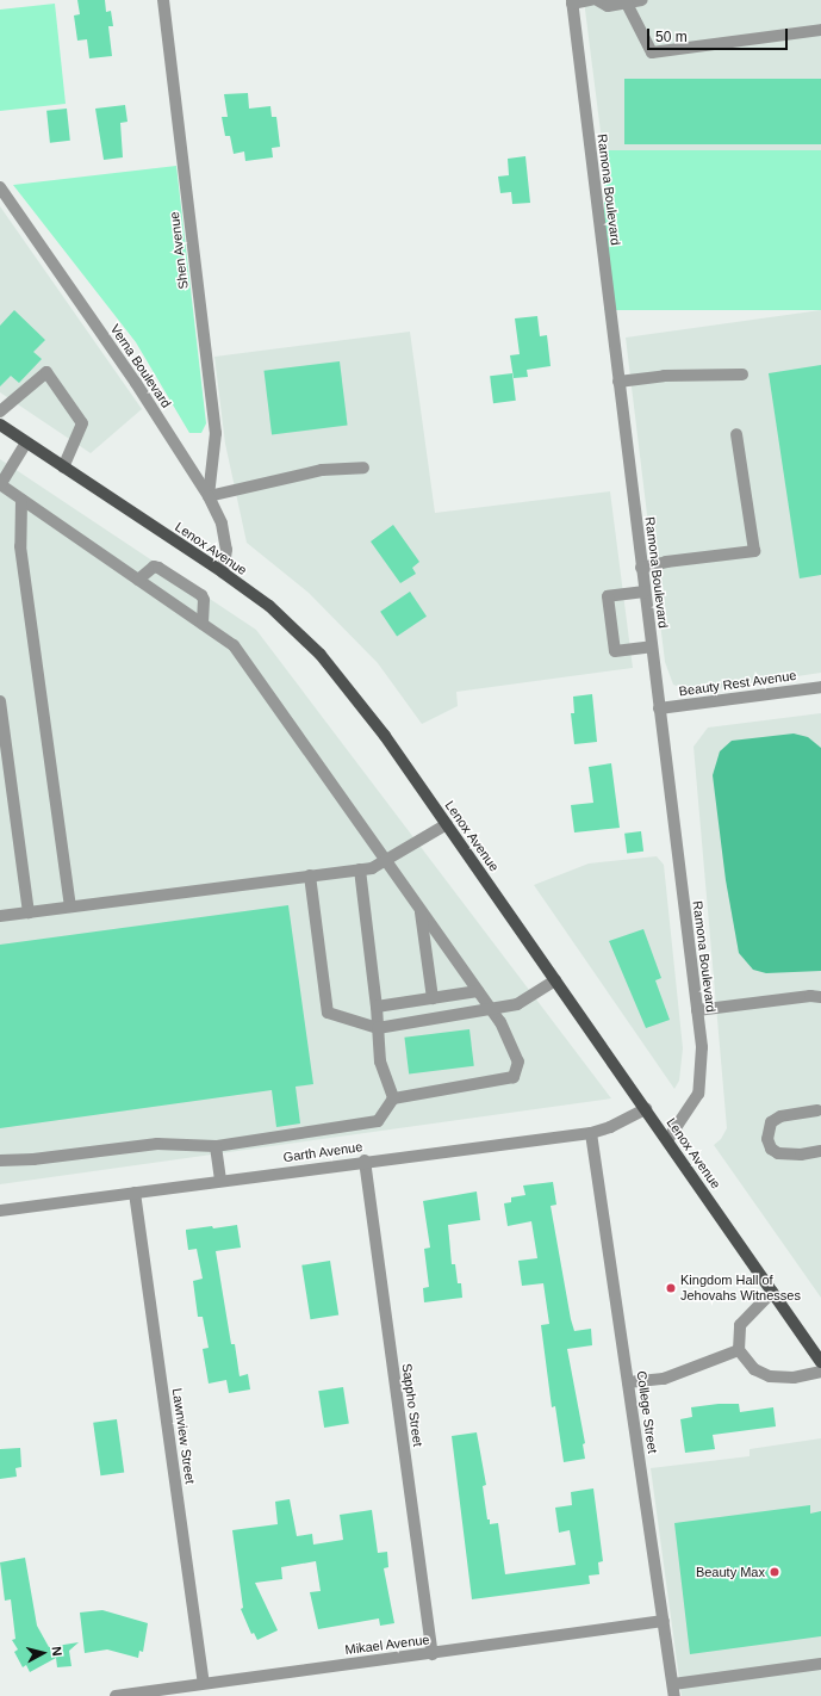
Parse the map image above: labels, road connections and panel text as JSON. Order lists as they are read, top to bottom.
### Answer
{
  "streets": {
    "main road": ["Lenox Avenue"],
    "street": [
      "Ramona Boulevard",
      "Shen Avenue",
      "Verna Boulevard",
      "Beauty Rest Avenue",
      "Garth Avenue",
      "Sappho Street",
      "College Street",
      "Lawnview Street",
      "Mikael Avenue"
    ]
  },
  "crossings": [
    ["Ramona Boulevard", "Lenox Avenue"],
    ["Ramona Boulevard", "Beauty Rest Avenue"],
    ["Shen Avenue", "Verna Boulevard"],
    ["Verna Boulevard", "Lenox Avenue"],
    ["Lenox Avenue", "Garth Avenue"],
    ["Garth Avenue", "Sappho Street"],
    ["Garth Avenue", "College Street"],
    ["Garth Avenue", "Lawnview Street"],
    ["Sappho Street", "Mikael Avenue"],
    ["College Street", "Mikael Avenue"],
    ["Lawnview Street", "Mikael Avenue"]
  ],
  "places": ["Kingdom Hall of Jehovahs Witnesses", "Beauty Max"],
  "scale_bar": "50 m",
  "north": "right"
}
